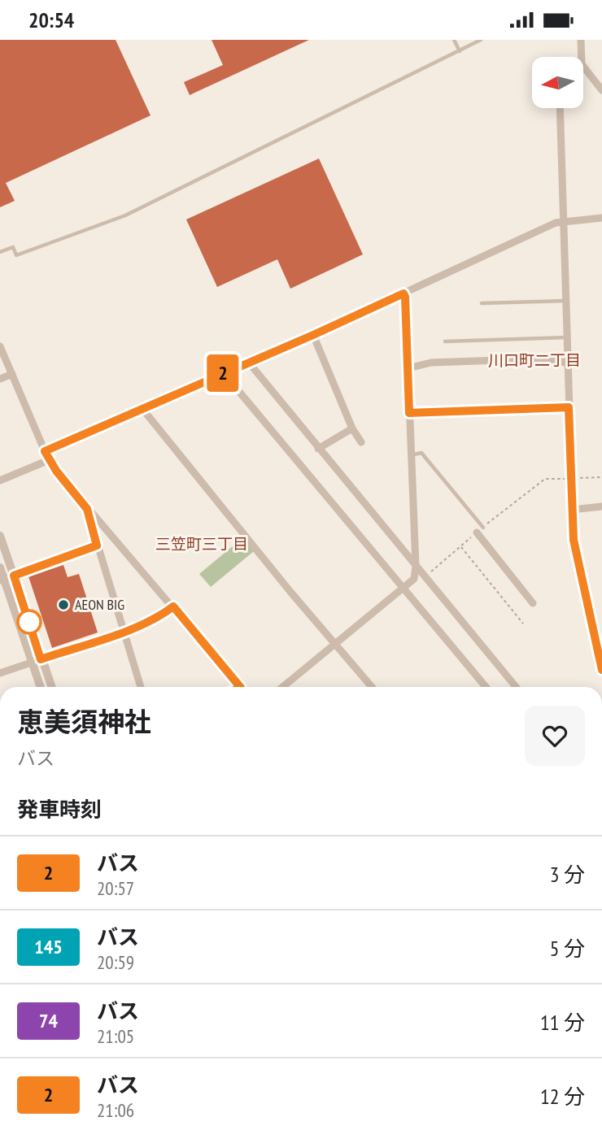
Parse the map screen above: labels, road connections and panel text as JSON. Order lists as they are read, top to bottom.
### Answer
{
  "districts": ["川口町二丁目", "三笠町三丁目"],
  "places": ["AEON BIG"],
  "lines": ["bus line 2"],
  "north": "left",
  "page": {
    "status": "20:54",
    "on_map": "2",
    "heading": [
      ["恵美須神社", "バス"],
      "発車時刻"
    ],
    "list": [
      {
        "mark": "2",
        "name": "バス",
        "note": "20:57",
        "value": "3 分"
      },
      {
        "mark": "145",
        "name": "バス",
        "note": "20:59",
        "value": "5 分"
      },
      {
        "mark": "74",
        "name": "バス",
        "note": "21:05",
        "value": "11 分"
      },
      {
        "mark": "2",
        "name": "バス",
        "note": "21:06",
        "value": "12 分"
      }
    ]
  }
}
